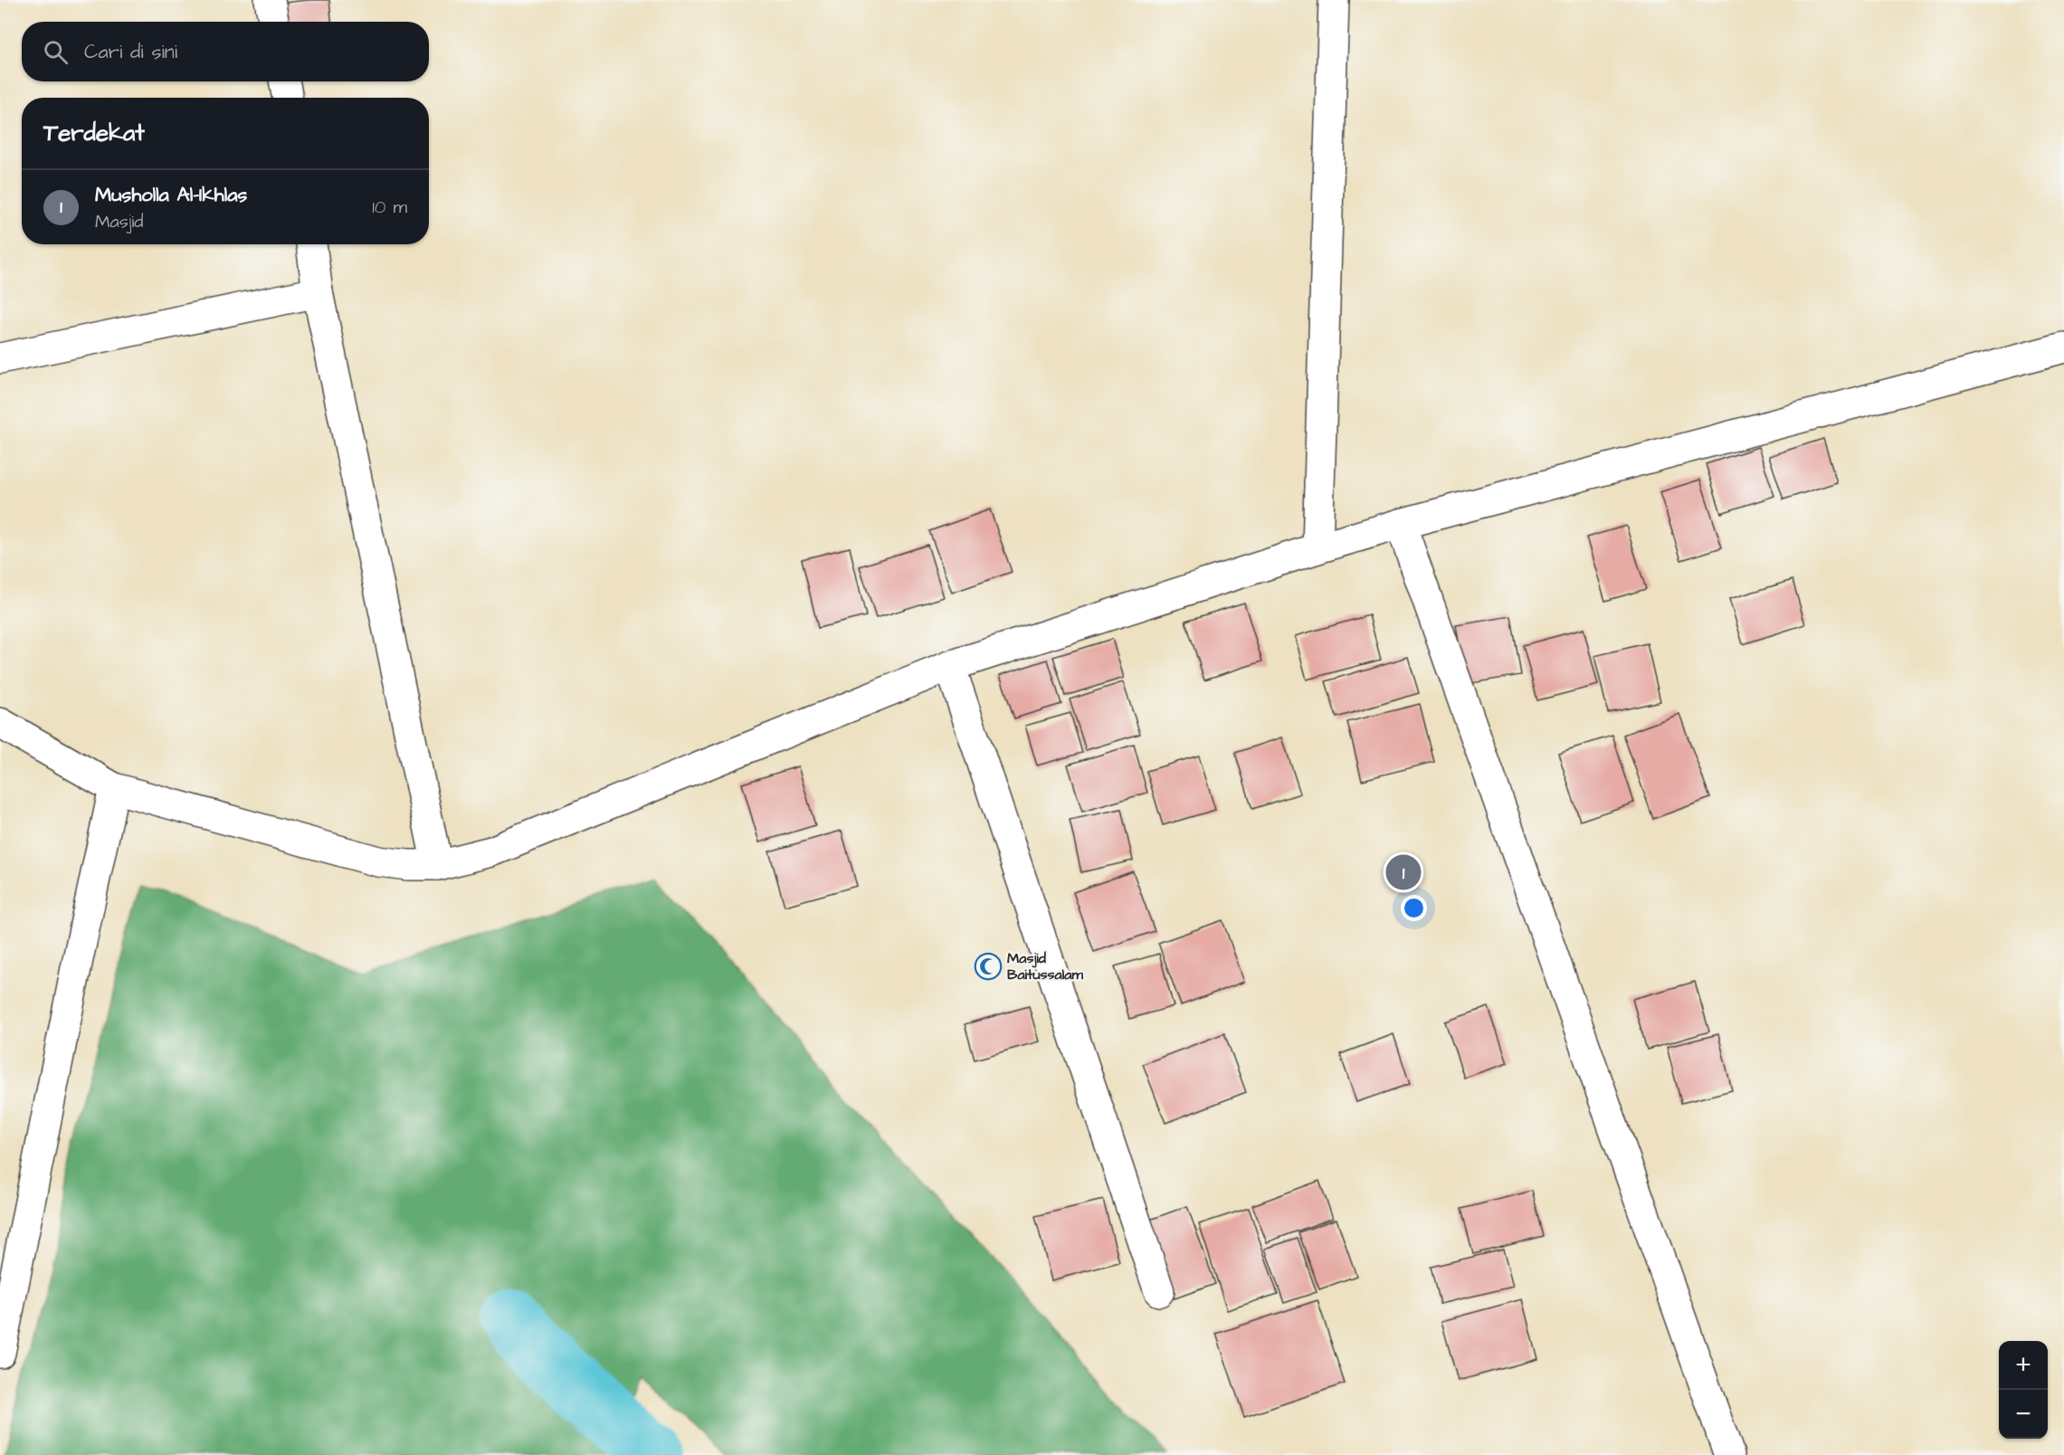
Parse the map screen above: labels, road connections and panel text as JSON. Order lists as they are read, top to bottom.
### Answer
{
  "places": {
    "mosque": ["Masjid Baitussalam"]
  },
  "page": {
    "search": "Cari di sini",
    "heading": "Terdekat",
    "list": [
      {
        "mark": "1",
        "name": "Musholla Al-Ikhlas",
        "note": "Masjid",
        "value": "10 m"
      }
    ],
    "pins": "1",
    "map_buttons": ["+", "−"]
  }
}
